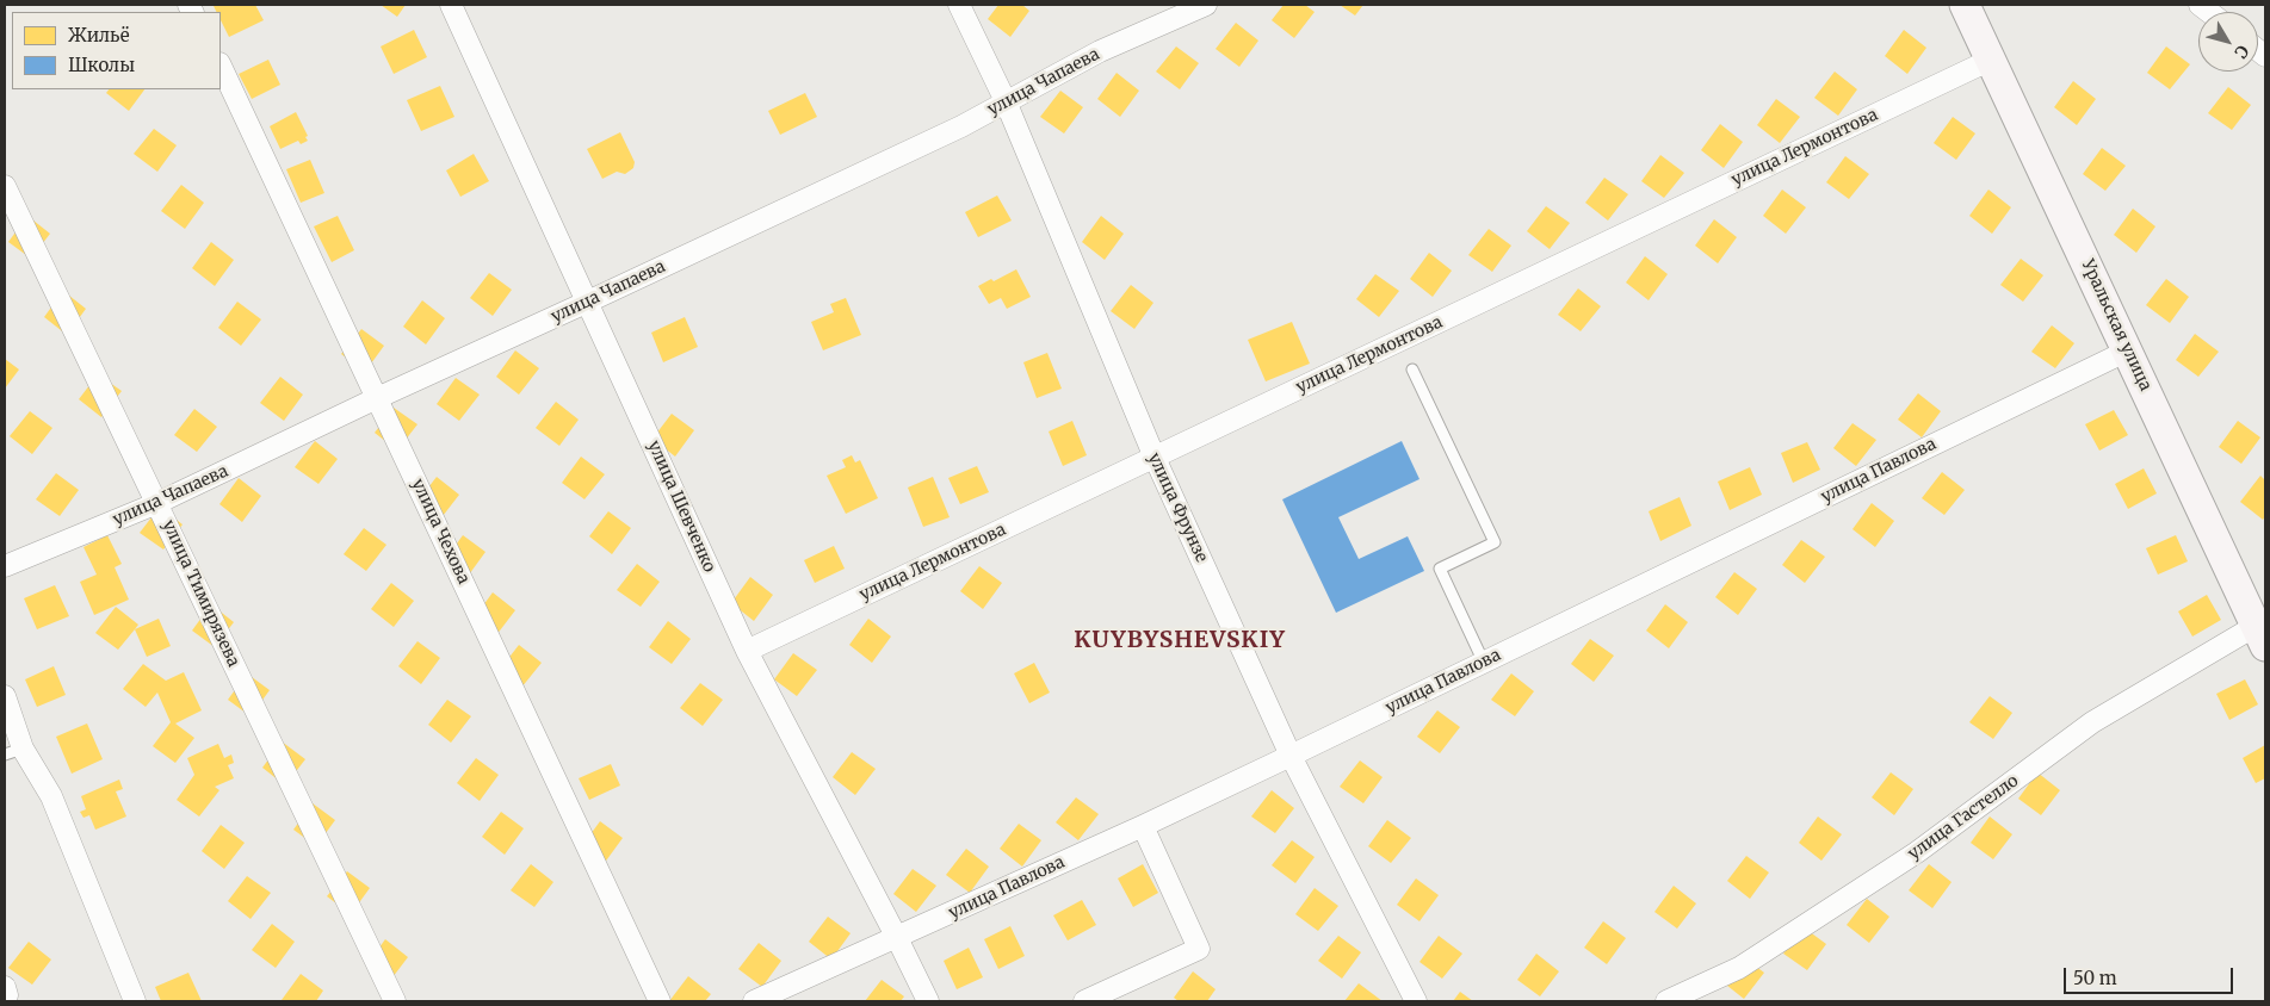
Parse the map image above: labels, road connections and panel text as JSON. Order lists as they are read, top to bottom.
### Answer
{
  "streets": {
    "street": [
      "улица Чапаева",
      "улица Лермонтова",
      "Уральская улица",
      "улица Павлова",
      "улица Шевченко",
      "улица Фрунзе",
      "улица Чехова",
      "улица Тимирязева",
      "улица Гастелло"
    ]
  },
  "crossings": [
    ["улица Чапаева", "улица Шевченко"],
    ["улица Чапаева", "улица Фрунзе"],
    ["улица Чапаева", "улица Чехова"],
    ["улица Чапаева", "улица Тимирязева"],
    ["улица Лермонтова", "Уральская улица"],
    ["улица Лермонтова", "улица Шевченко"],
    ["улица Лермонтова", "улица Фрунзе"],
    ["Уральская улица", "улица Павлова"],
    ["Уральская улица", "улица Гастелло"],
    ["улица Павлова", "улица Шевченко"],
    ["улица Павлова", "улица Фрунзе"]
  ],
  "districts": ["KUYBYSHEVSKIY"],
  "legend": ["Жильё", "Школы"],
  "scale_bar": "50 m",
  "north": "bottom right"
}
